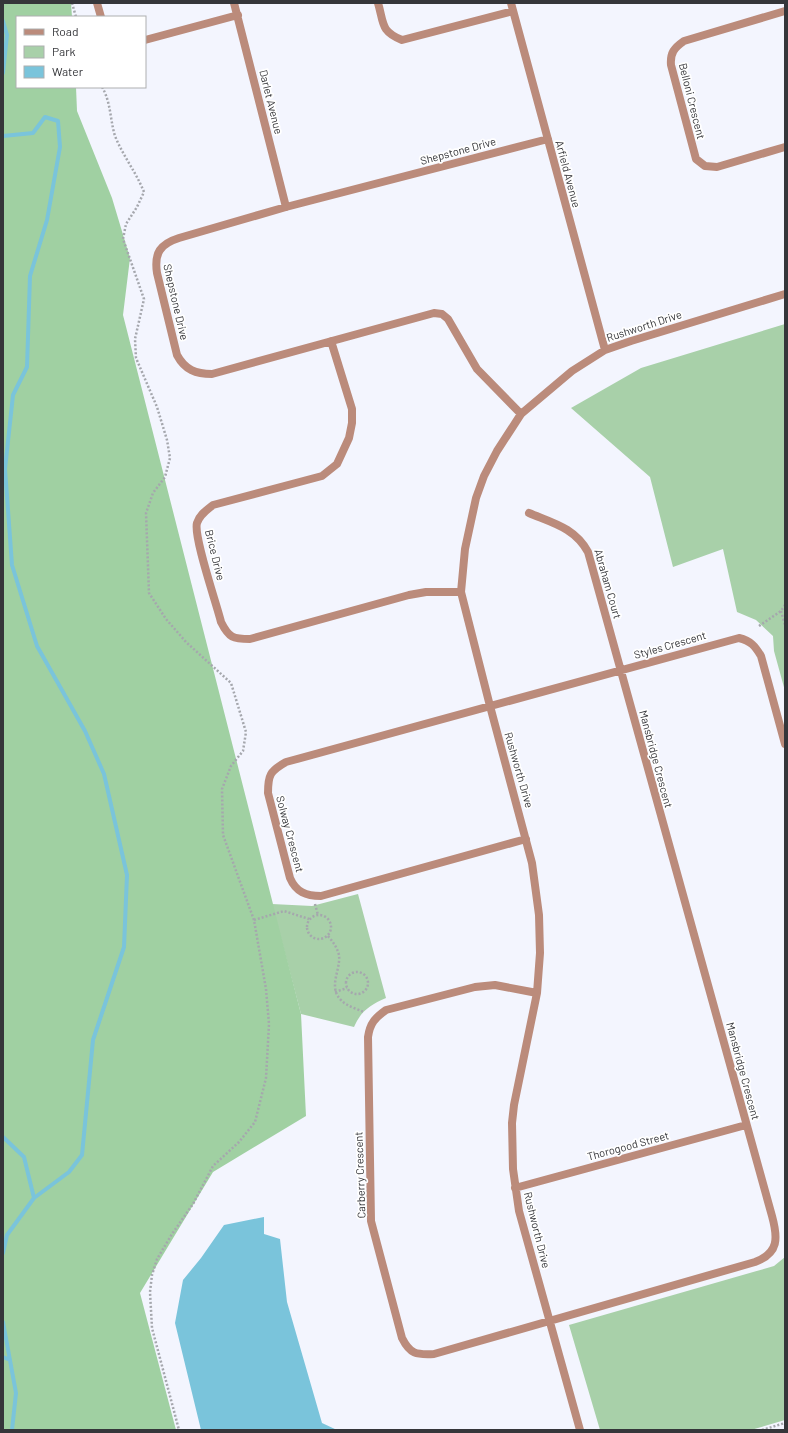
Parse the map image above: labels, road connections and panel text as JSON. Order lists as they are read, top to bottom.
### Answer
{
  "streets": {
    "street": [
      "Belloni Crescent",
      "Darlet Avenue",
      "Shepstone Drive",
      "Arfield Avenue",
      "Rushworth Drive",
      "Brice Drive",
      "Abraham Court",
      "Styles Crescent",
      "Mansbridge Crescent",
      "Solway Crescent",
      "Thorogood Street",
      "Carberry Crescent"
    ]
  },
  "crossings": [
    ["Darlet Avenue", "Shepstone Drive"],
    ["Shepstone Drive", "Arfield Avenue"],
    ["Shepstone Drive", "Rushworth Drive"],
    ["Shepstone Drive", "Brice Drive"],
    ["Arfield Avenue", "Rushworth Drive"],
    ["Rushworth Drive", "Brice Drive"],
    ["Rushworth Drive", "Styles Crescent"],
    ["Rushworth Drive", "Mansbridge Crescent"],
    ["Rushworth Drive", "Solway Crescent"],
    ["Rushworth Drive", "Thorogood Street"],
    ["Rushworth Drive", "Carberry Crescent"],
    ["Abraham Court", "Styles Crescent"],
    ["Abraham Court", "Mansbridge Crescent"],
    ["Styles Crescent", "Mansbridge Crescent"],
    ["Styles Crescent", "Solway Crescent"],
    ["Mansbridge Crescent", "Thorogood Street"],
    ["Mansbridge Crescent", "Carberry Crescent"]
  ],
  "legend": ["Road", "Park", "Water"]
}
